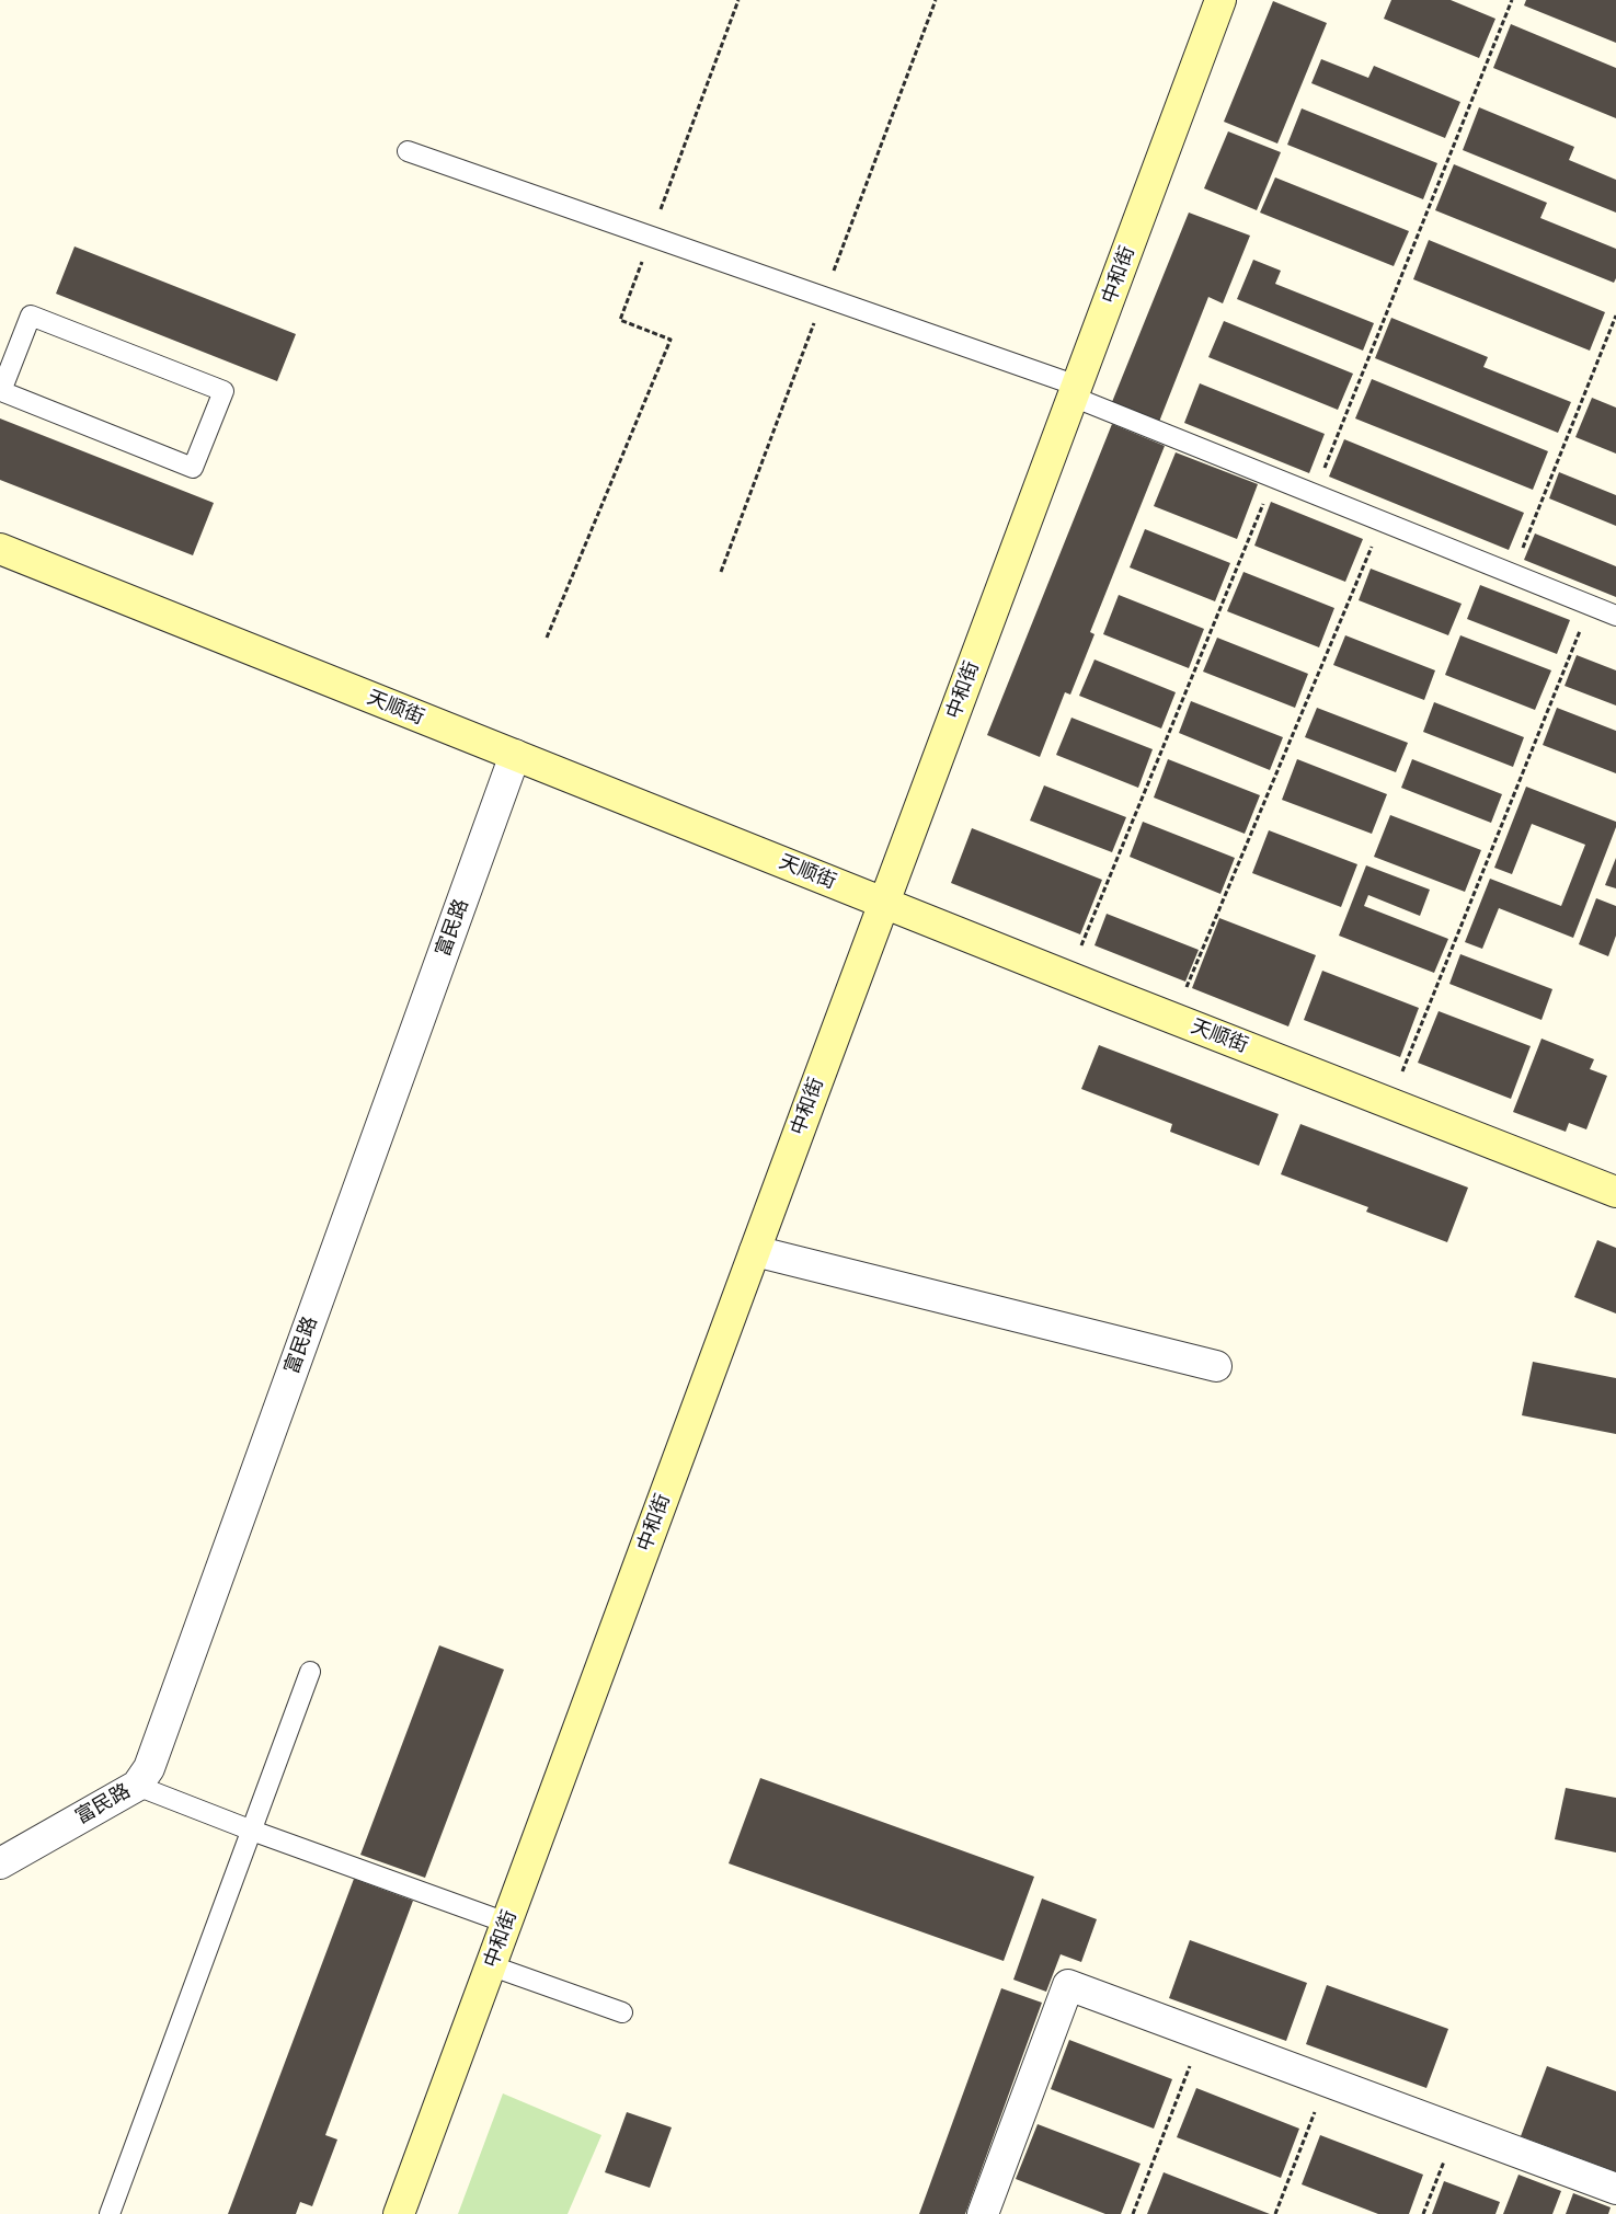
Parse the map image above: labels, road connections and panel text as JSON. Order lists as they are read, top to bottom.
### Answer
{
  "streets": {
    "street": ["中和街", "天顺街", "富民路"]
  },
  "crossings": [
    ["中和街", "天顺街"],
    ["天顺街", "富民路"]
  ]
}
